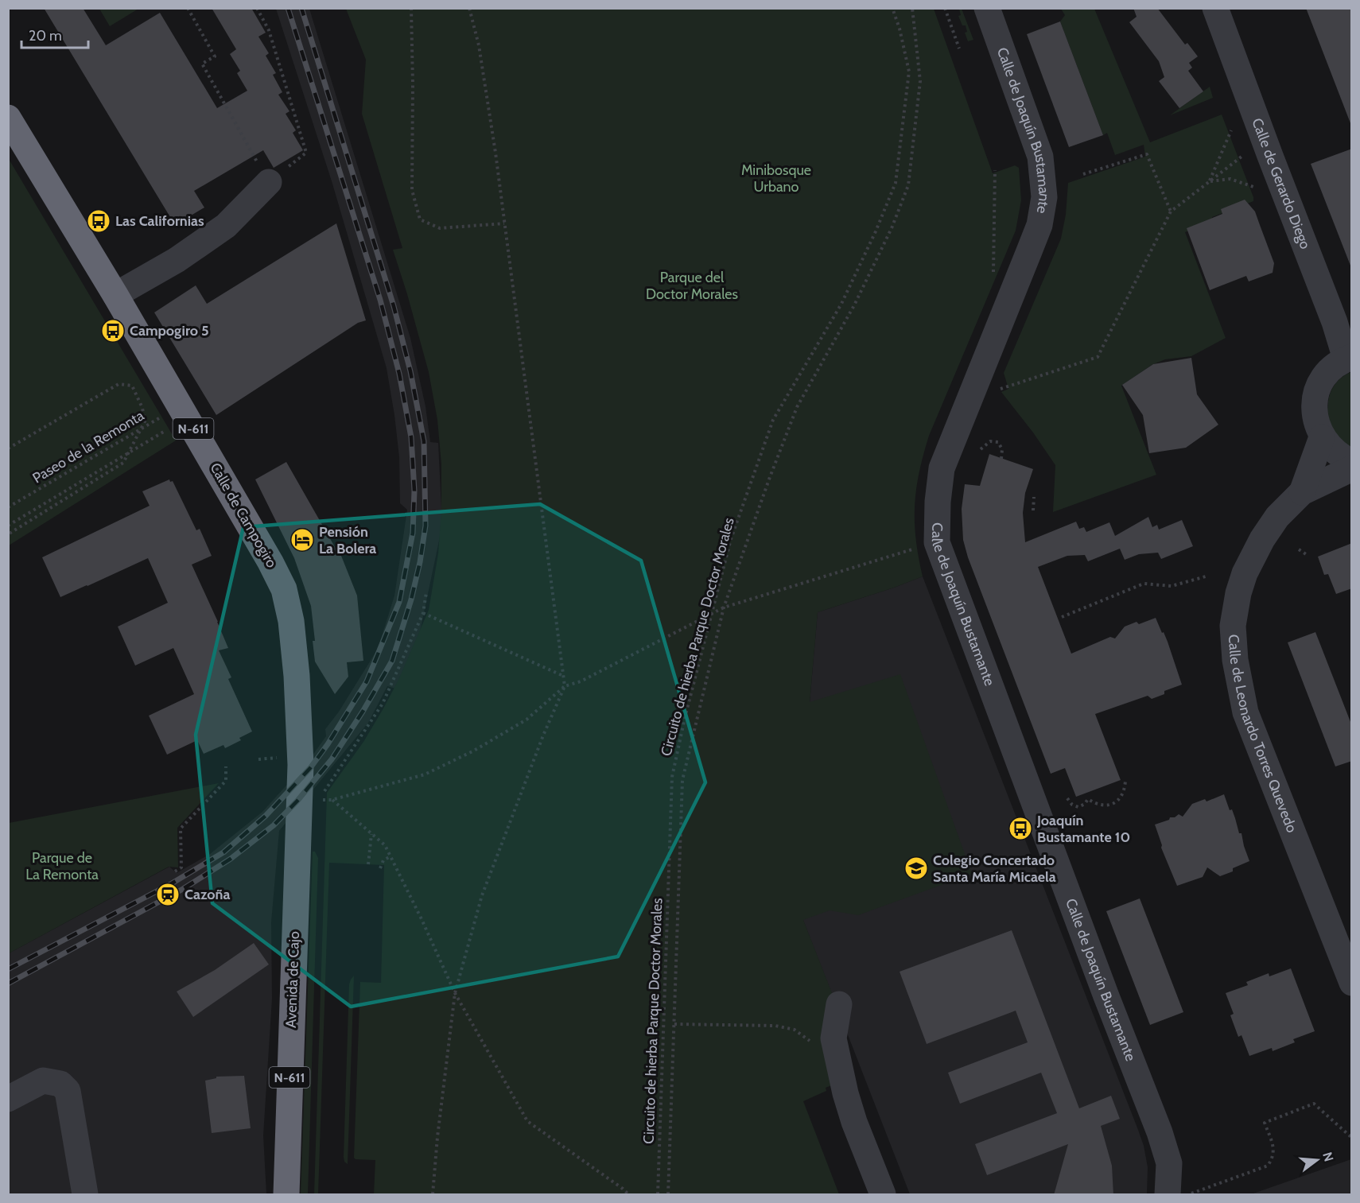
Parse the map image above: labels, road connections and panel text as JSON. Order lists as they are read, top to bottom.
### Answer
{
  "streets": {
    "highway": ["N-611", "Calle de Campogiro", "Avenida de Cajo"],
    "street": ["Calle de Joaquín Bustamante", "Calle de Gerardo Diego", "Calle de Leonardo Torres Quevedo"],
    "path": ["Paseo de la Remonta", "Circuito de hierba Parque Doctor Morales"]
  },
  "crossings": [
    ["Paseo de la Remonta", "Calle de Campogiro"],
    ["Calle de Campogiro", "Avenida de Cajo"]
  ],
  "parks": ["Minibosque Urbano", "Parque del Doctor Morales", "Parque de La Remonta"],
  "places": {
    "bus stop": ["Las Californias", "Campogiro 5", "Joaquín Bustamante 10"],
    "hotel": ["Pensión La Bolera"],
    "school or university": ["Colegio Concertado Santa María Micaela"],
    "station": ["Cazoña"]
  },
  "scale_bar": "20 m",
  "north": "right"
}
